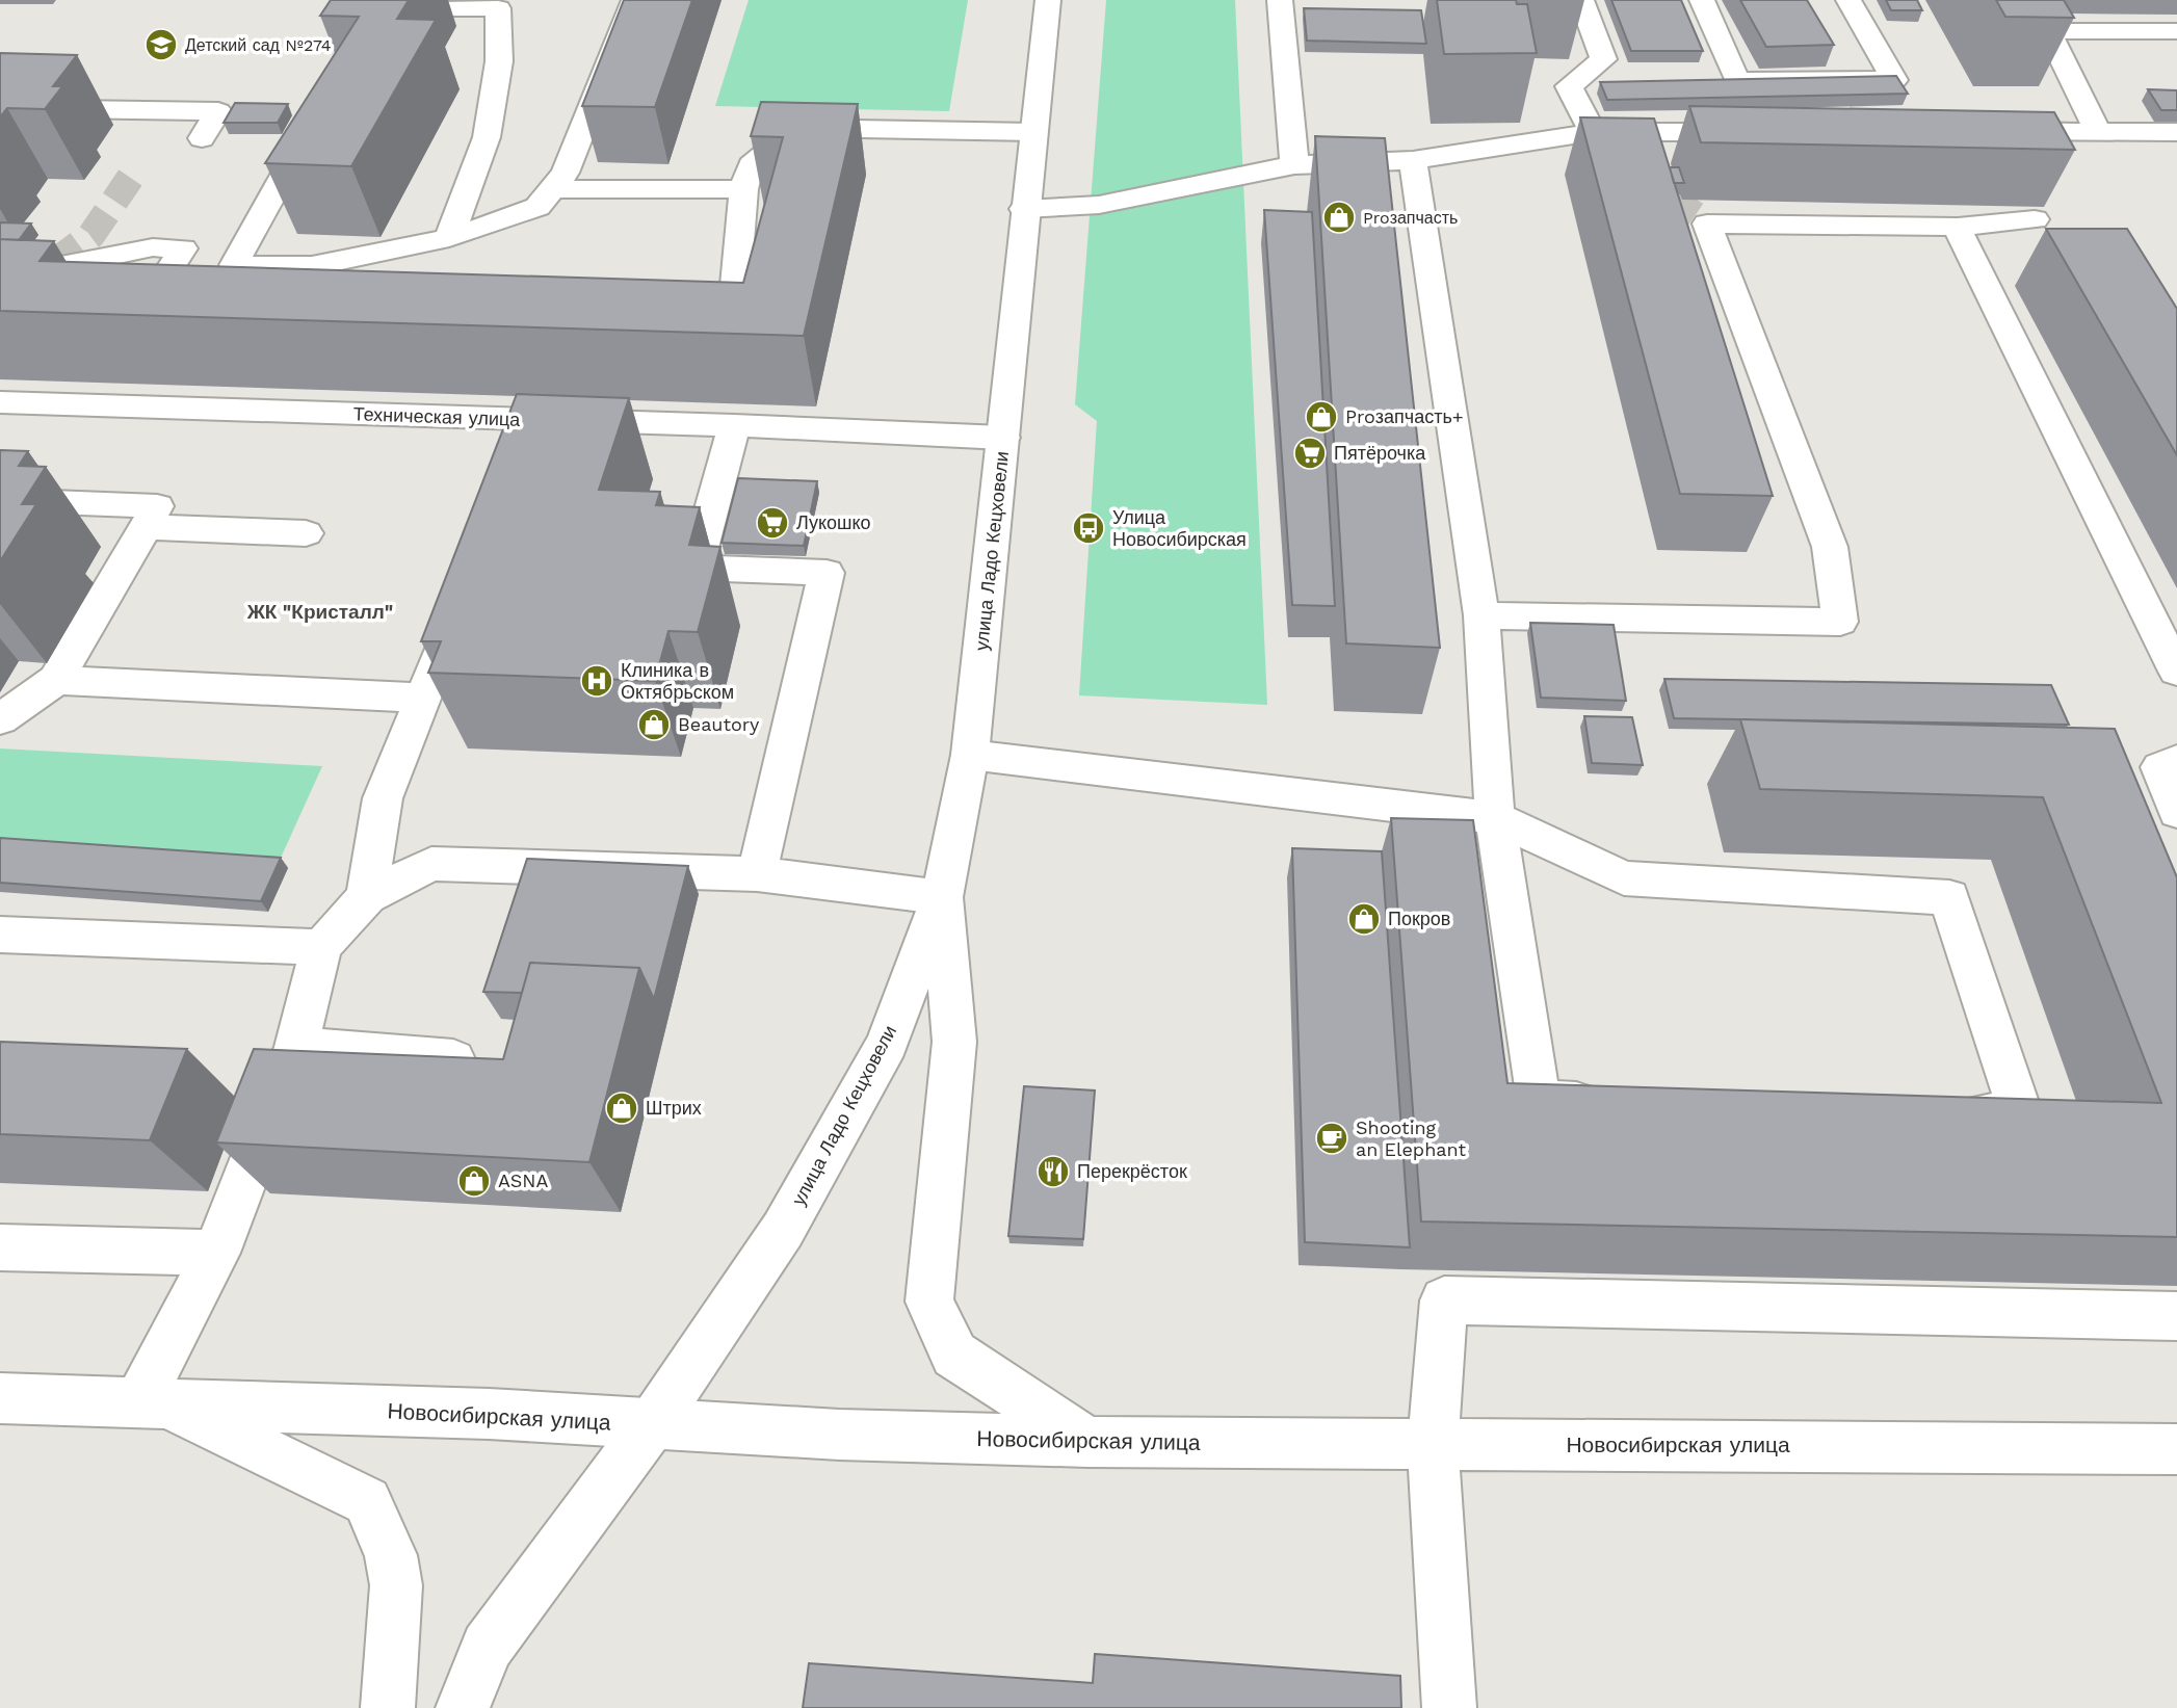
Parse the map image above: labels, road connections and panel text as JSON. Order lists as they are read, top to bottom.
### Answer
{
  "streets": {
    "street": ["Техническая улица", "улица Ладо Кецховели", "Новосибирская улица"]
  },
  "crossings": [
    ["Техническая улица", "улица Ладо Кецховели"],
    ["улица Ладо Кецховели", "Новосибирская улица"]
  ],
  "districts": ["ЖК \"Кристалл\""],
  "places": {
    "school or university": ["Детский сад №274"],
    "shop": [
      "Proзапчасть",
      "Proзапчасть+",
      "Beautory",
      "Покров",
      "Штрих",
      "ASNA"
    ],
    "supermarket": ["Пятёрочка", "Лукошко"],
    "bus stop": ["Улица Новосибирская"],
    "hospital": ["Клиника в Октябрьском"],
    "cafe": ["Shooting an Elephant"],
    "restaurant": ["Перекрёсток"]
  }
}
